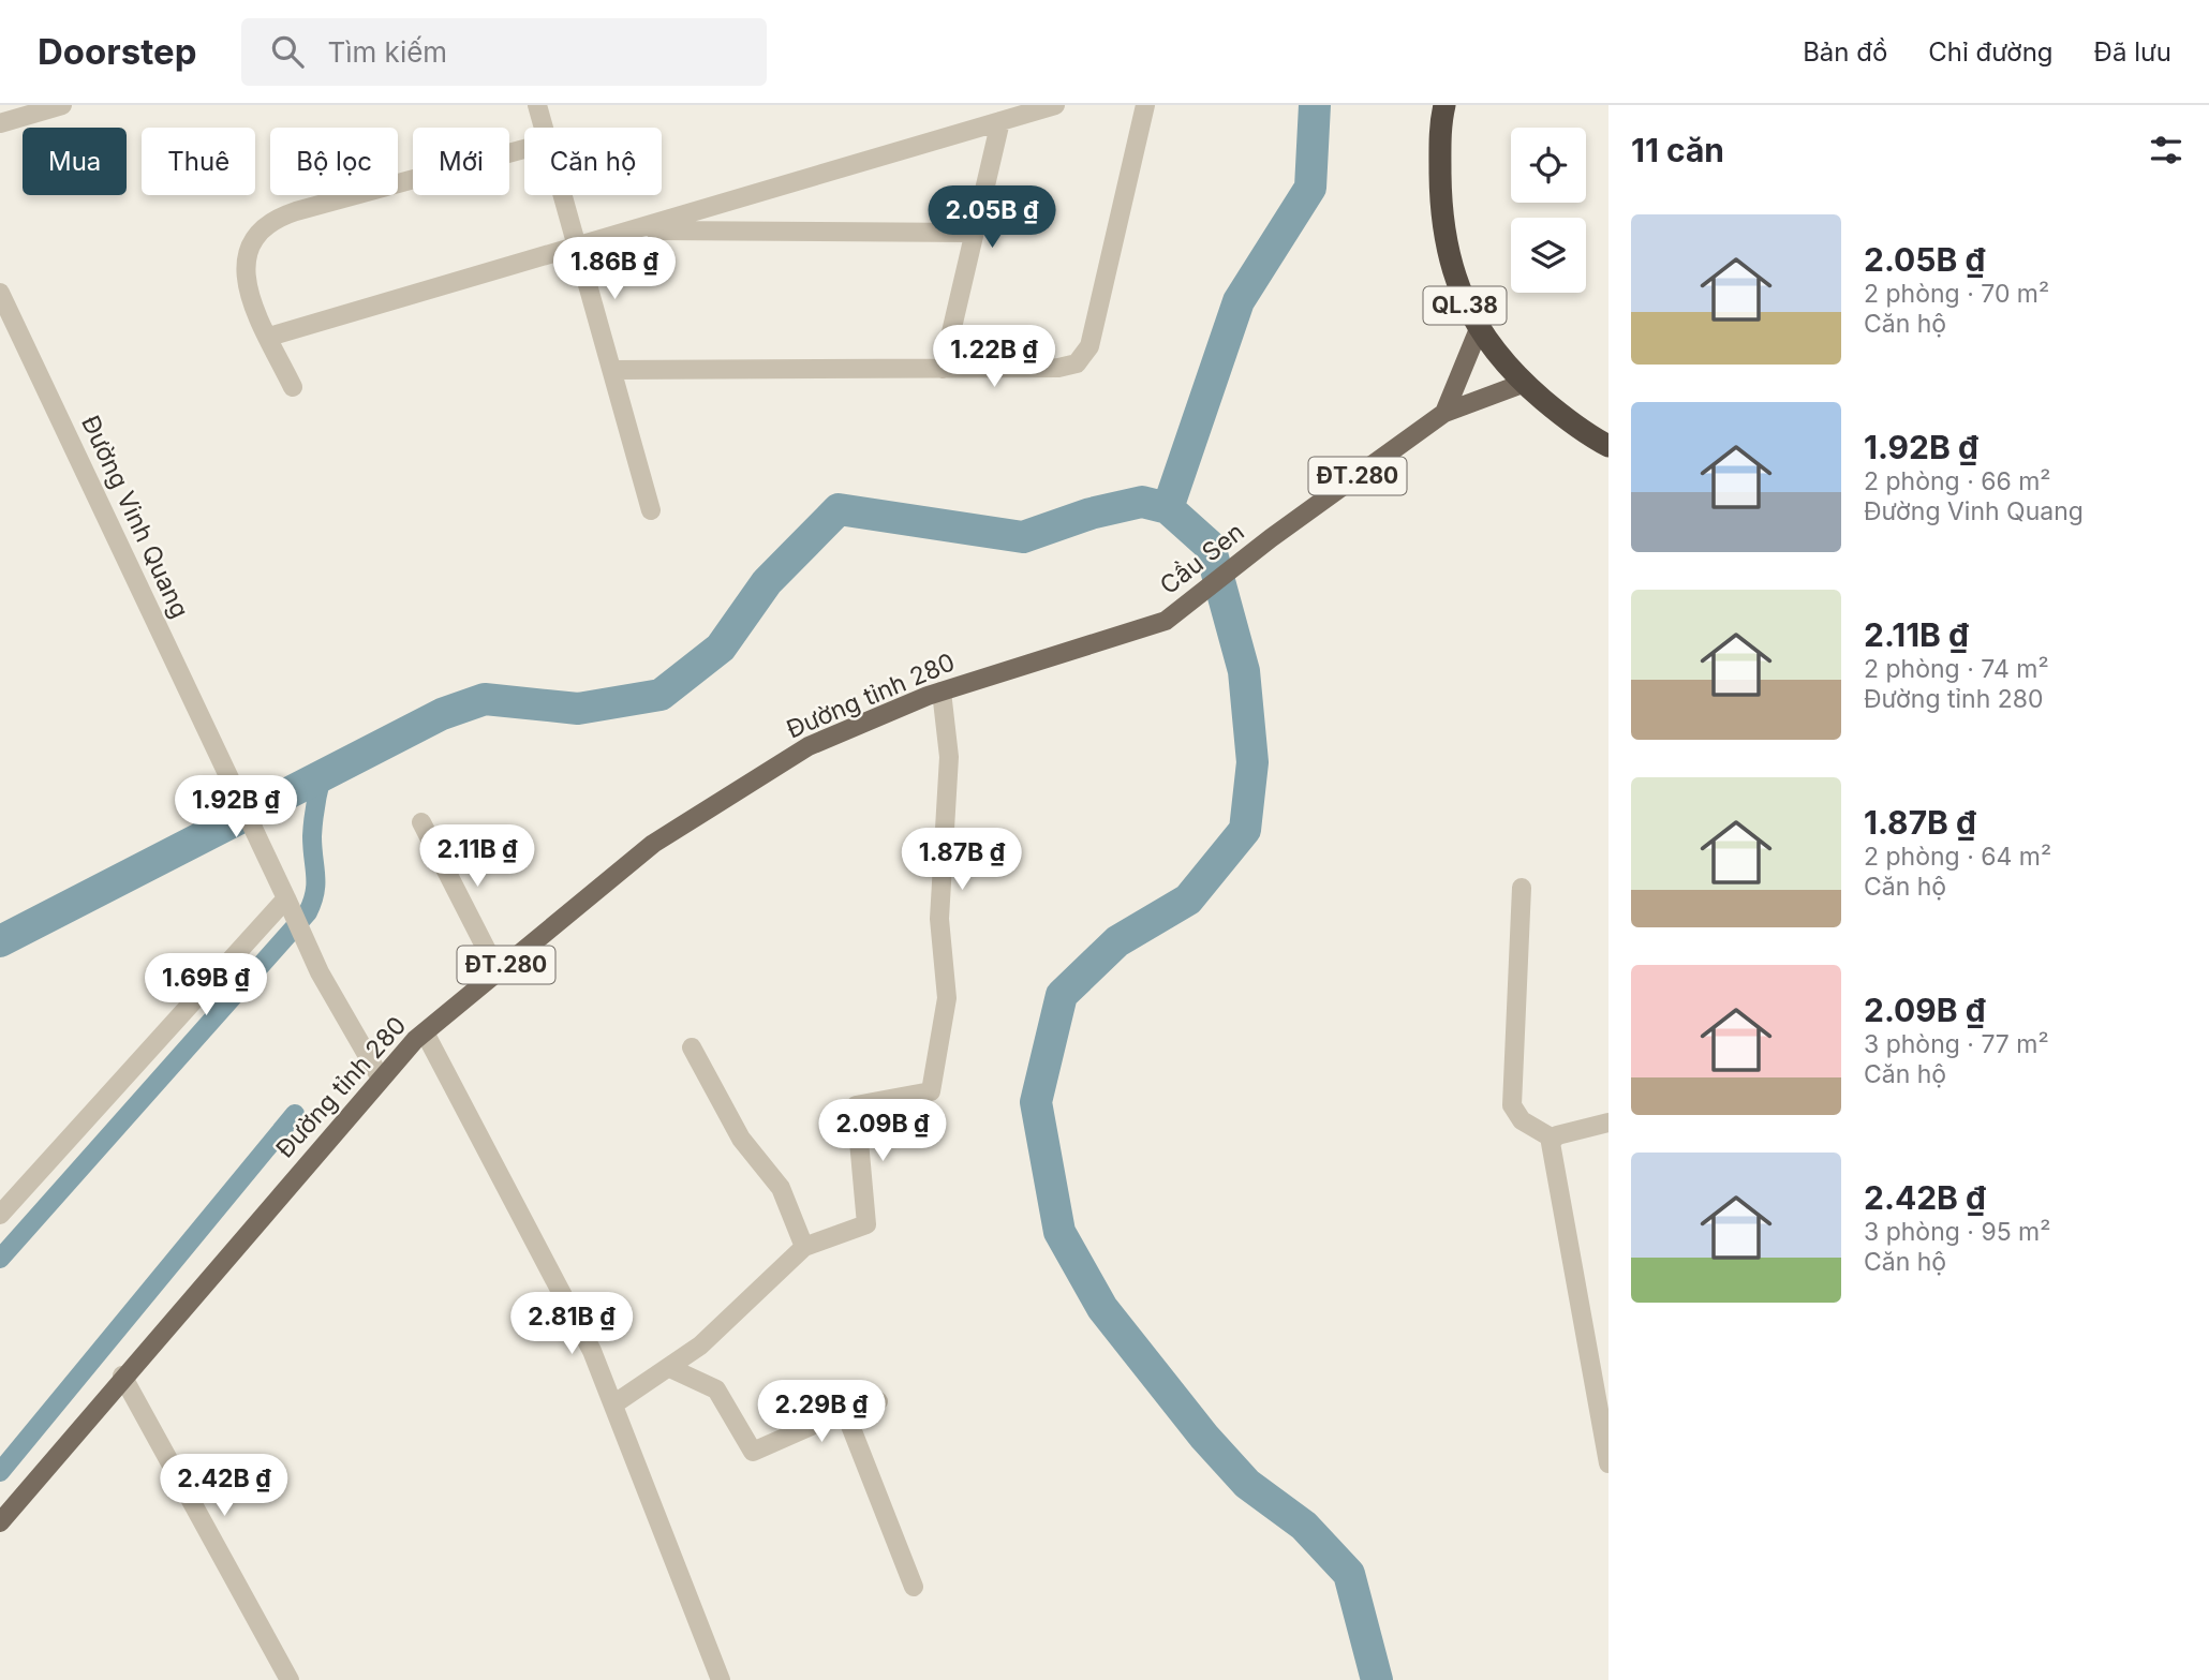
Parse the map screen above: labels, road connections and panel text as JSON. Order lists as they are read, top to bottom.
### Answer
{
  "streets": {
    "highway": ["QL.38"],
    "main road": ["ĐT.280", "Cầu Sen", "Đường tỉnh 280"],
    "street": ["Đường Vinh Quang"]
  },
  "crossings": [
    ["QL.38", "ĐT.280"],
    ["ĐT.280", "Cầu Sen"],
    ["Đường Vinh Quang", "Đường tỉnh 280"],
    ["Cầu Sen", "Đường tỉnh 280"]
  ],
  "page": {
    "header": "Doorstep",
    "search": "Tìm kiếm",
    "nav": ["Bản đồ", "Chỉ đường", "Đã lưu"],
    "heading": "11 căn",
    "chip": [
      "Mua",
      "Thuê",
      "Bộ lọc",
      "Mới",
      "Căn hộ"
    ],
    "price": [
      "2.05B ₫",
      "1.86B ₫",
      "1.22B ₫",
      "1.92B ₫",
      "2.11B ₫",
      "1.87B ₫",
      "1.69B ₫",
      "2.09B ₫",
      "2.81B ₫",
      "2.29B ₫",
      "2.42B ₫"
    ],
    "list": [
      {
        "name": "2.05B ₫",
        "note": "2 phòng · 70 m² · Căn hộ"
      },
      {
        "name": "1.92B ₫",
        "note": "2 phòng · 66 m² · Đường Vinh Quang"
      },
      {
        "name": "2.11B ₫",
        "note": "2 phòng · 74 m² · Đường tỉnh 280"
      },
      {
        "name": "1.87B ₫",
        "note": "2 phòng · 64 m² · Căn hộ"
      },
      {
        "name": "2.09B ₫",
        "note": "3 phòng · 77 m² · Căn hộ"
      },
      {
        "name": "2.42B ₫",
        "note": "3 phòng · 95 m² · Căn hộ"
      }
    ]
  }
}
